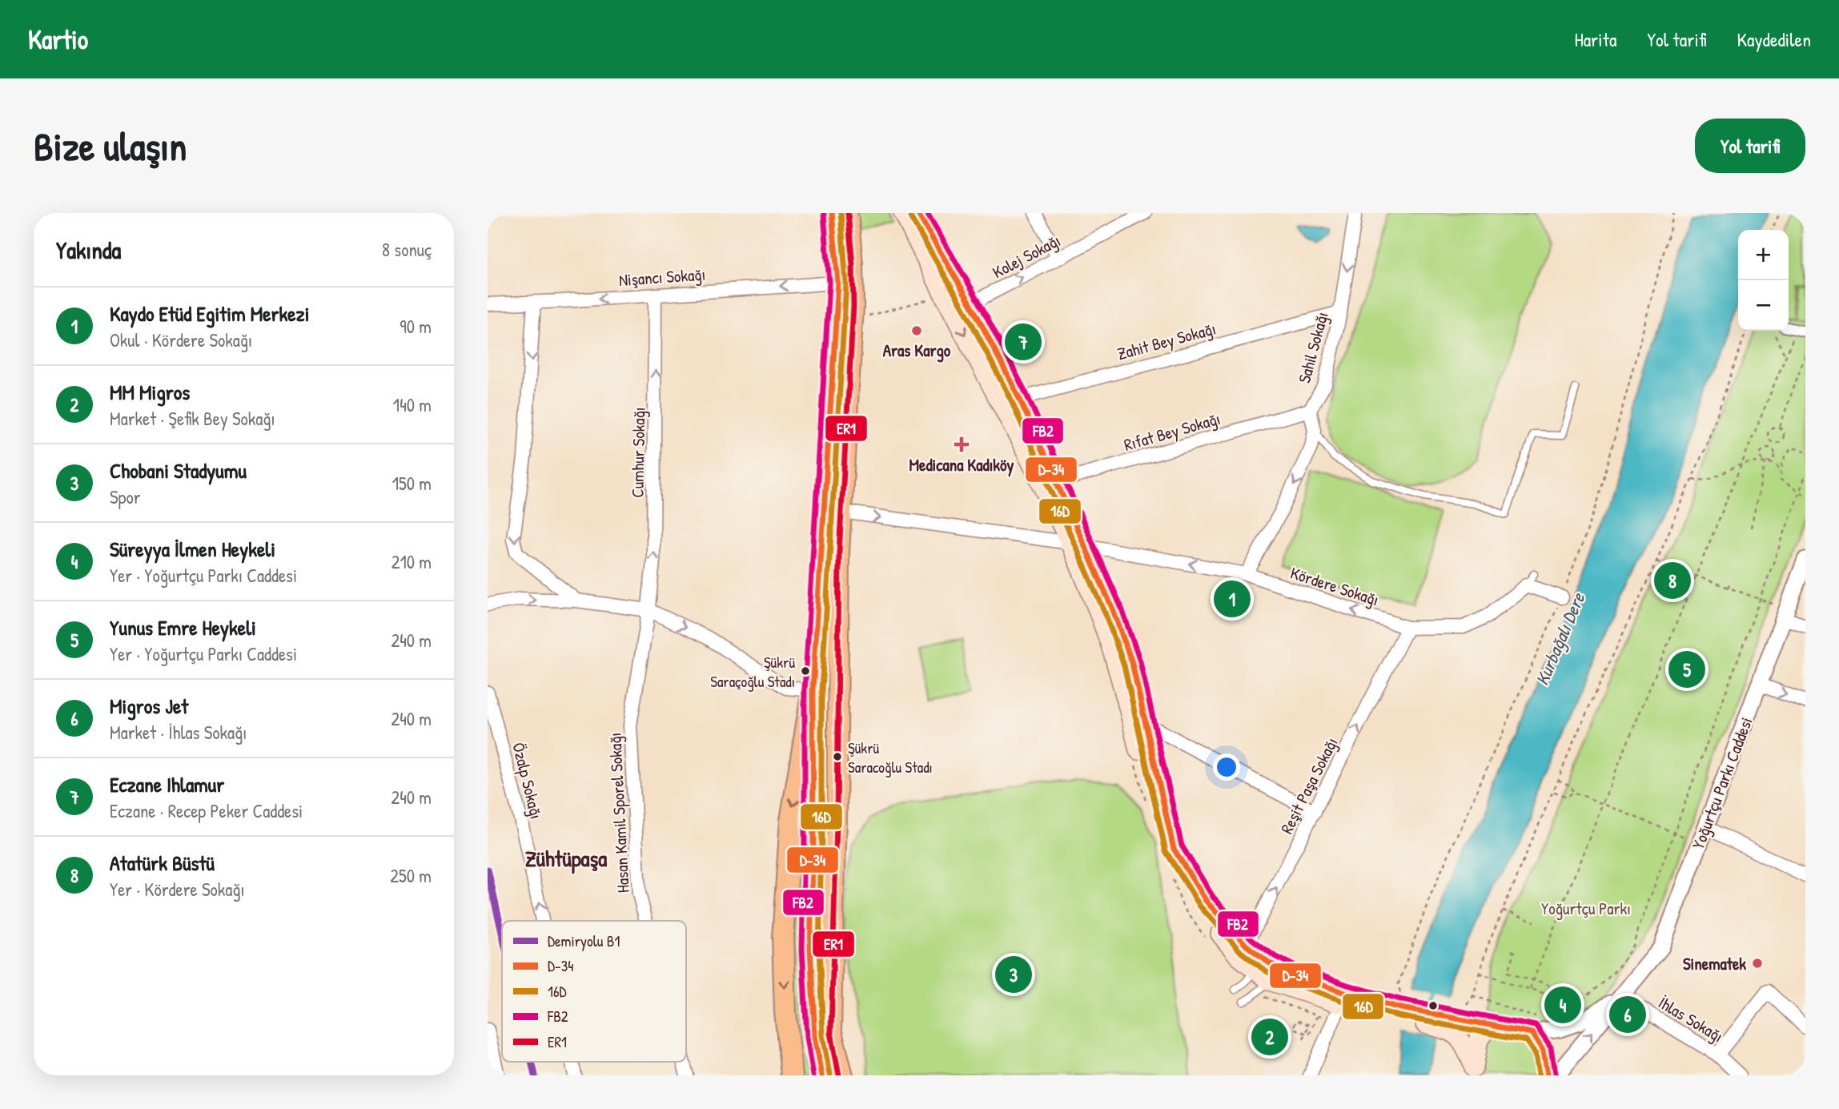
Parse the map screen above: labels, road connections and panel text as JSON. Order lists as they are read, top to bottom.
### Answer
{
  "streets": {
    "street": [
      "Kolej Sokağı",
      "Nişancı Sokağı",
      "Zahit Bey Sokağı",
      "Sahil Sokağı",
      "Rıfat Bey Sokağı",
      "Cumhur Sokağı",
      "Kördere Sokağı",
      "Özalp Sokağı",
      "Yoğurtçu Parkı Caddesi",
      "Reşit Paşa Sokağı",
      "Hasan Kamil Sporel Sokağı",
      "İhlas Sokağı"
    ]
  },
  "crossings": [
    ["Nişancı Sokağı", "Cumhur Sokağı"],
    ["Zahit Bey Sokağı", "Sahil Sokağı"],
    ["Sahil Sokağı", "Rıfat Bey Sokağı"],
    ["Sahil Sokağı", "Kördere Sokağı"],
    ["Cumhur Sokağı", "Hasan Kamil Sporel Sokağı"],
    ["Kördere Sokağı", "Reşit Paşa Sokağı"],
    ["Yoğurtçu Parkı Caddesi", "İhlas Sokağı"]
  ],
  "one_way": [
    "Kolej Sokağı",
    "Nişancı Sokağı",
    "Sahil Sokağı",
    "Cumhur Sokağı",
    "Özalp Sokağı",
    "Reşit Paşa Sokağı"
  ],
  "districts": ["Zühtüpaşa"],
  "water": ["Kurbağalı Dere"],
  "parks": ["Yoğurtçu Parkı"],
  "places": {
    "other": [
      "Aras Kargo",
      "Şükrü Saraçoğlu Stadı",
      "Şükrü Saracoğlu Stadı",
      "Sinematek"
    ],
    "health": ["Medicana Kadıköy"]
  },
  "lines": [
    "transit line D-34",
    "transit line 16D",
    "transit line FB2",
    "transit line ER1",
    "rail line B1"
  ],
  "legend": [
    "Demiryolu B1",
    "D-34",
    "16D",
    "FB2",
    "ER1"
  ],
  "page": {
    "header": "Kartio",
    "nav": ["Harita", "Yol tarifi", "Kaydedilen"],
    "buttons": "Yol tarifi",
    "title": "Bize ulaşın",
    "heading": ["Yakında", "8 sonuç"],
    "map_buttons": ["+", "−"],
    "list": [
      {
        "mark": "1",
        "name": "Kaydo Etüd Egitim Merkezi",
        "note": "Okul · Kördere Sokağı",
        "value": "90 m"
      },
      {
        "mark": "2",
        "name": "MM Migros",
        "note": "Market · Şefik Bey Sokağı",
        "value": "140 m"
      },
      {
        "mark": "3",
        "name": "Chobani Stadyumu",
        "note": "Spor",
        "value": "150 m"
      },
      {
        "mark": "4",
        "name": "Süreyya İlmen Heykeli",
        "note": "Yer · Yoğurtçu Parkı Caddesi",
        "value": "210 m"
      },
      {
        "mark": "5",
        "name": "Yunus Emre Heykeli",
        "note": "Yer · Yoğurtçu Parkı Caddesi",
        "value": "240 m"
      },
      {
        "mark": "6",
        "name": "Migros Jet",
        "note": "Market · İhlas Sokağı",
        "value": "240 m"
      },
      {
        "mark": "7",
        "name": "Eczane Ihlamur",
        "note": "Eczane · Recep Peker Caddesi",
        "value": "240 m"
      },
      {
        "mark": "8",
        "name": "Atatürk Büstü",
        "note": "Yer · Kördere Sokağı",
        "value": "250 m"
      }
    ],
    "pins": [
      "7",
      "8",
      "1",
      "5",
      "3",
      "4",
      "6",
      "2"
    ]
  }
}
